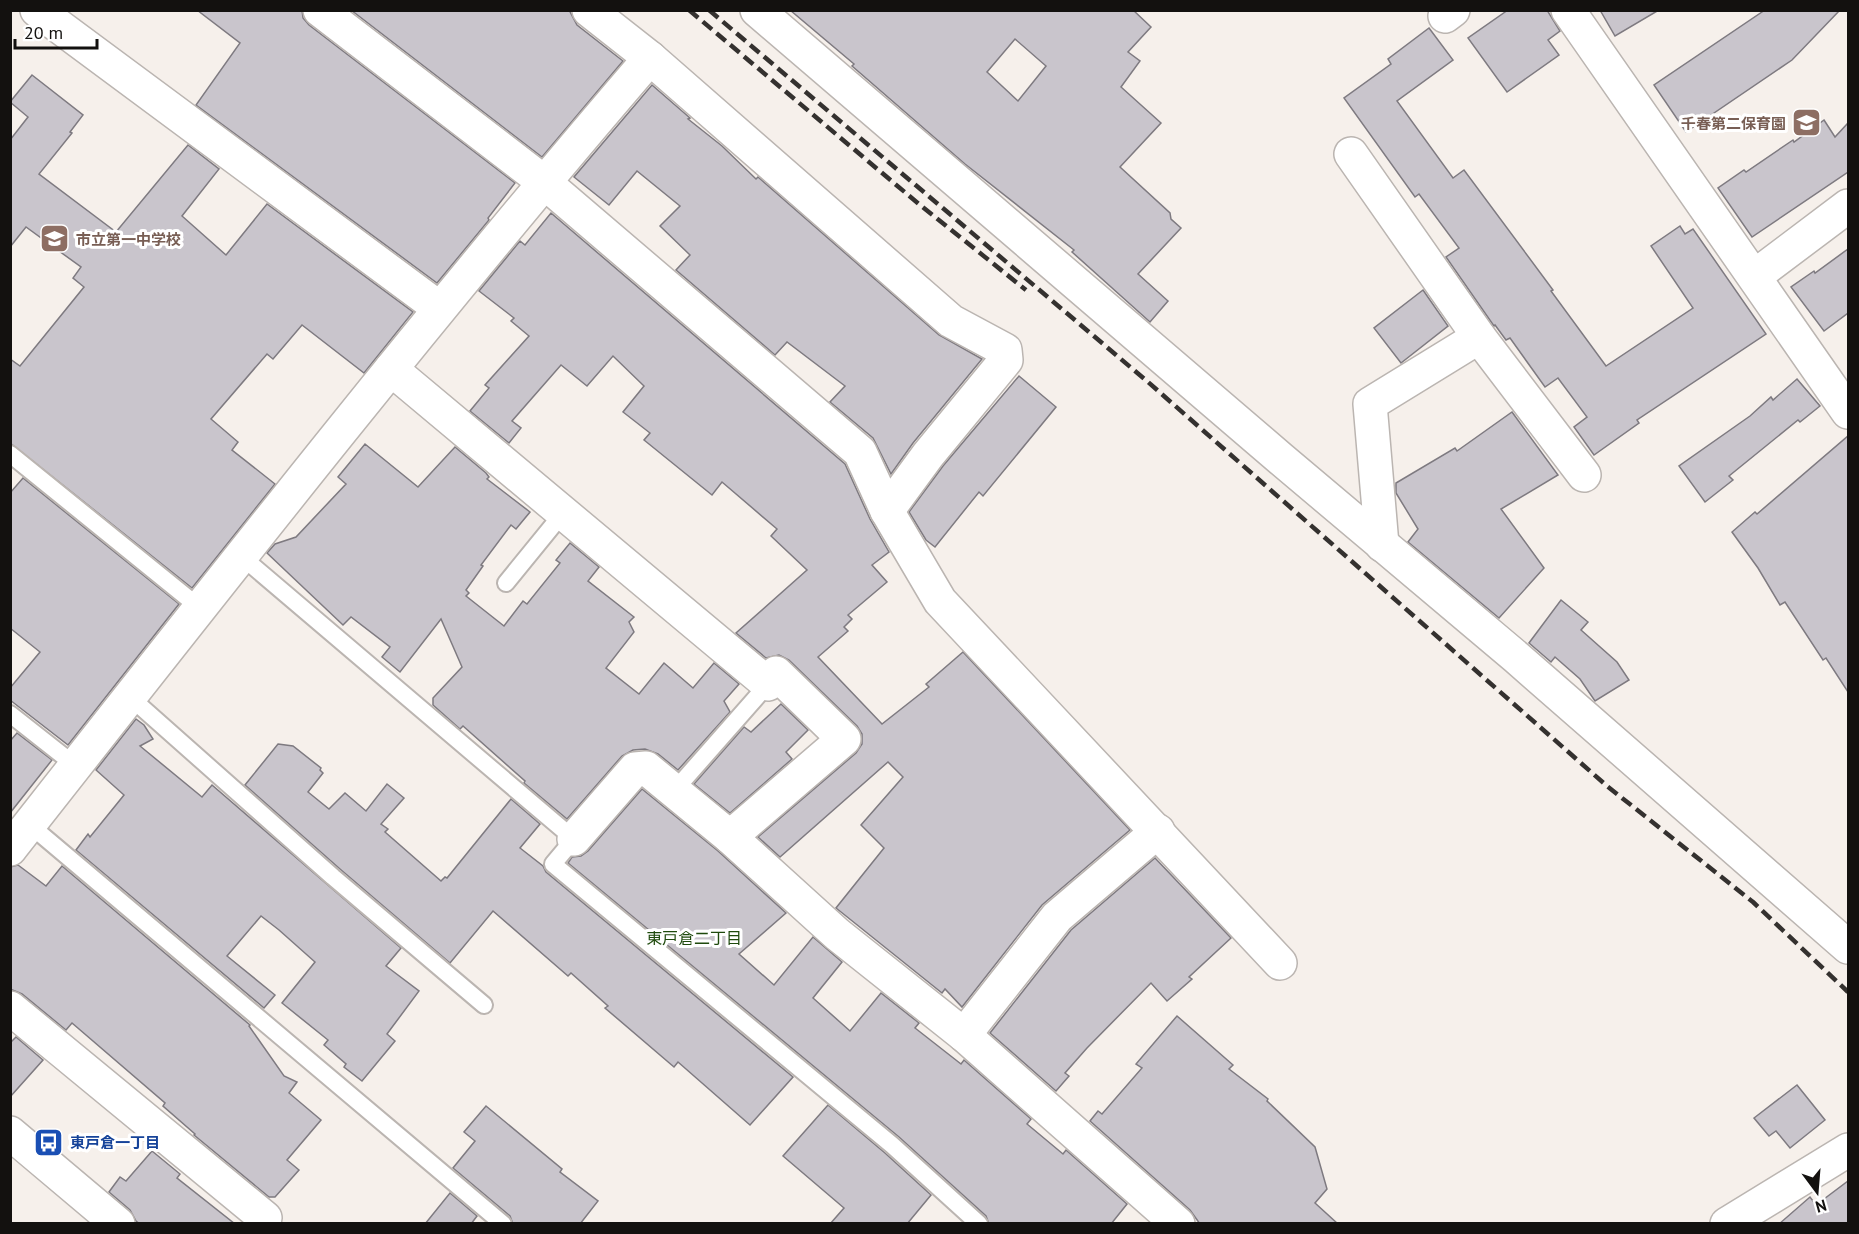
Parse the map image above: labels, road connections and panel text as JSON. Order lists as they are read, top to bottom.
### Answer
{
  "districts": ["東戸倉二丁目"],
  "places": {
    "school or university": ["千春第二保育園", "市立第一中学校"],
    "bus stop": ["東戸倉一丁目"]
  },
  "scale_bar": "20 m",
  "north": "bottom"
}
